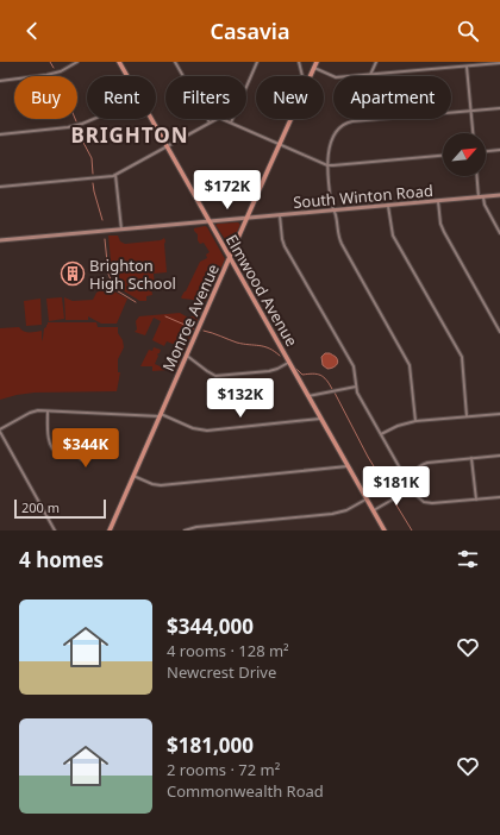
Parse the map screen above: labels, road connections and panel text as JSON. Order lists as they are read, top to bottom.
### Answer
{
  "streets": {
    "main road": ["South Winton Road", "Elmwood Avenue", "Monroe Avenue"]
  },
  "crossings": [
    ["South Winton Road", "Elmwood Avenue"],
    ["South Winton Road", "Monroe Avenue"],
    ["Elmwood Avenue", "Monroe Avenue"]
  ],
  "districts": ["BRIGHTON"],
  "places": {
    "building": ["Brighton High School"]
  },
  "scale_bar": "200 m",
  "north": "top right",
  "page": {
    "header": "Casavia",
    "chip": [
      "Buy",
      "Rent",
      "Filters",
      "New",
      "Apartment"
    ],
    "price": [
      "$172K",
      "$132K",
      "$344K",
      "$181K"
    ],
    "scale": "200 m",
    "heading": "4 homes",
    "list": [
      {
        "name": "$344,000",
        "note": "4 rooms · 128 m² · Newcrest Drive"
      },
      {
        "name": "$181,000",
        "note": "2 rooms · 72 m² · Commonwealth Road"
      }
    ]
  }
}
